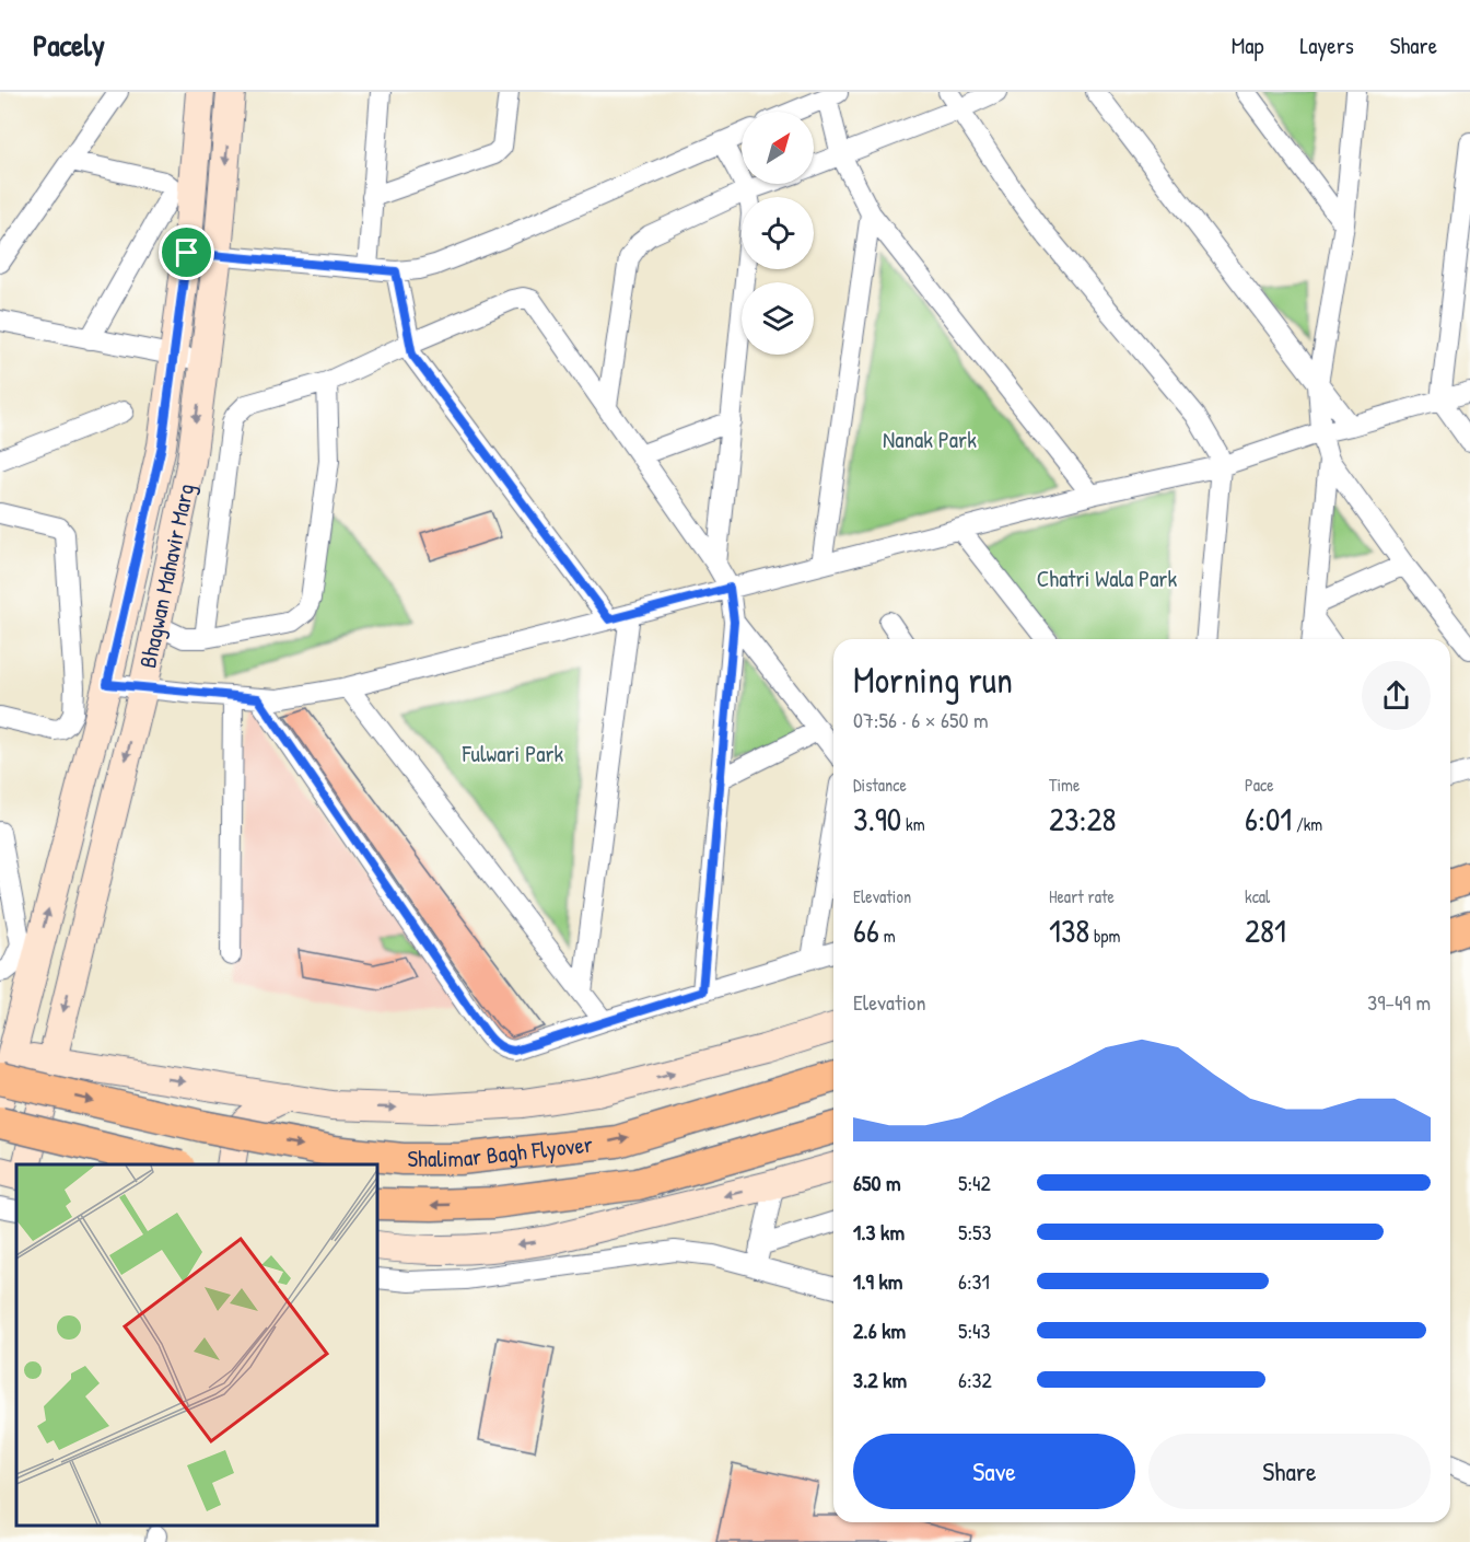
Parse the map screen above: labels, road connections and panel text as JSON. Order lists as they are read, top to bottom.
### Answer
{
  "streets": {
    "main road": ["Shalimar Bagh Flyover"],
    "street": ["Bhagwan Mahavir Marg"]
  },
  "crossings": [
    ["Bhagwan Mahavir Marg", "Shalimar Bagh Flyover"]
  ],
  "parks": ["Nanak Park", "Chatri Wala Park", "Fulwari Park"],
  "north": "top right",
  "page": {
    "header": "Pacely",
    "nav": ["Map", "Layers", "Share"],
    "heading": ["Morning run", "07:56 · 6 × 650 m"],
    "stats": [
      ["Distance", "3.90 km"],
      ["Time", "23:28"],
      ["Pace", "6:01 /km"],
      ["Elevation", "66 m"],
      ["Heart rate", "138 bpm"],
      ["kcal", "281"]
    ],
    "chart": ["Elevation", "39–49 m"],
    "list": [
      {
        "name": "650 m",
        "note": "5:42"
      },
      {
        "name": "1.3 km",
        "note": "5:53"
      },
      {
        "name": "1.9 km",
        "note": "6:31"
      },
      {
        "name": "2.6 km",
        "note": "5:43"
      },
      {
        "name": "3.2 km",
        "note": "6:32"
      }
    ],
    "buttons": ["Save", "Share"]
  }
}
